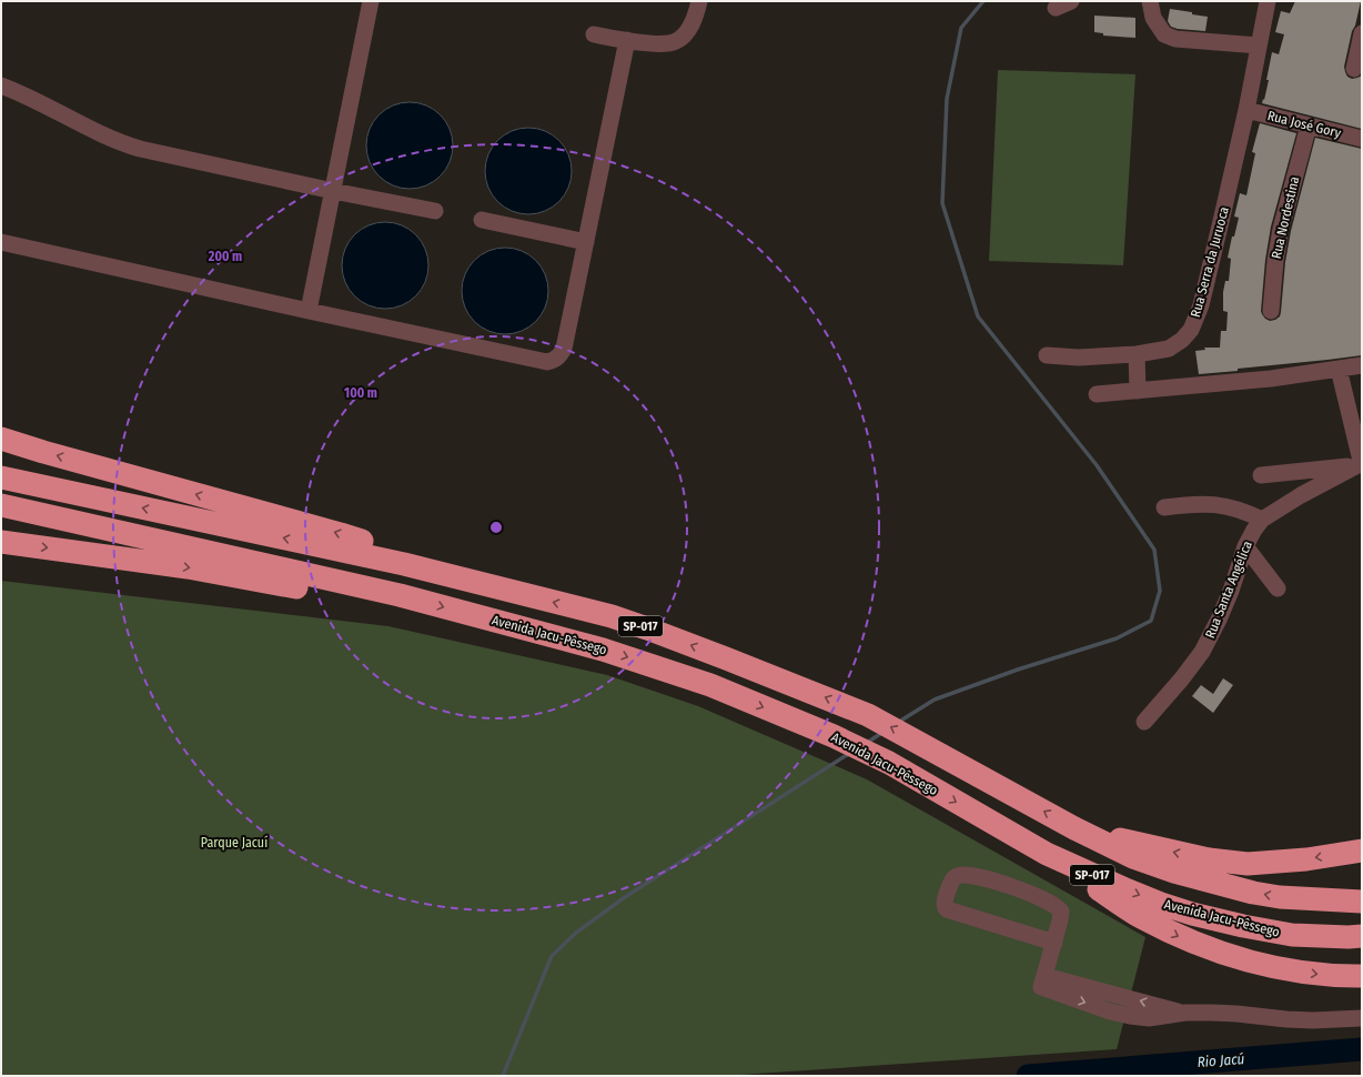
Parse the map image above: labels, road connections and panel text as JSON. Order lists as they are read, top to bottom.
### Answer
{
  "streets": {
    "highway": ["SP-017", "Avenida Jacu-Pêssego"],
    "street": [
      "Rua José Gory",
      "Rua Nordestina",
      "Rua Serra da Juruoca",
      "Rua Santa Angélica"
    ]
  },
  "crossings": [
    ["Rua José Gory", "Rua Nordestina"],
    ["Rua José Gory", "Rua Serra da Juruoca"]
  ],
  "water": ["Rio Jacú"],
  "parks": ["Parque Jacuí"],
  "rings": ["200 m", "100 m"]
}
